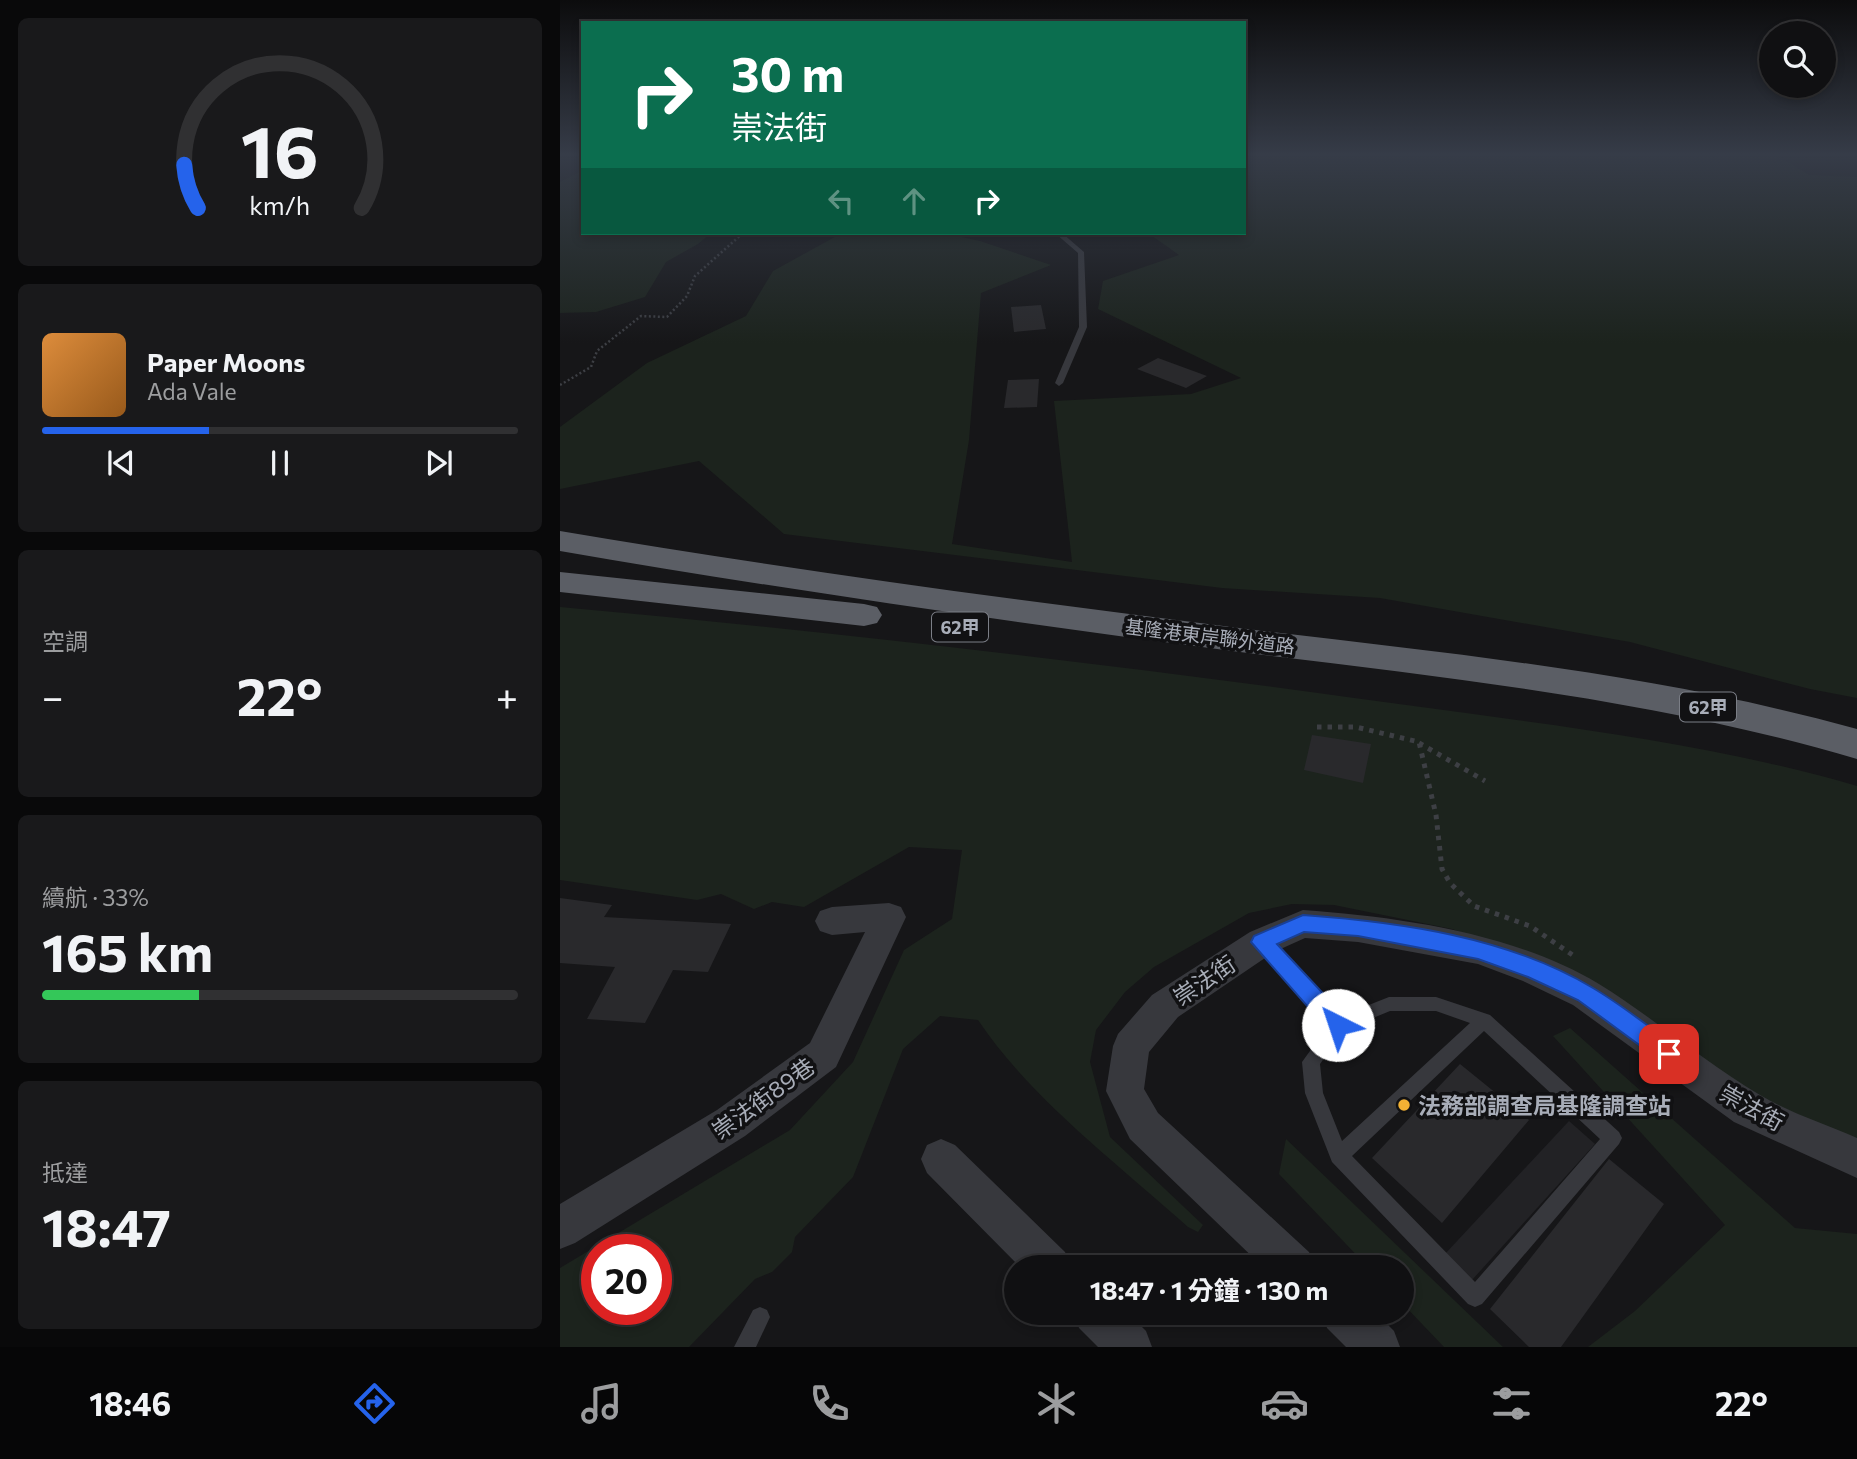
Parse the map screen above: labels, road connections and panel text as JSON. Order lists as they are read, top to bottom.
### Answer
{
  "streets": {
    "highway": ["62甲", "基隆港東岸聯外道路"],
    "street": ["崇法街", "崇法街89巷"]
  },
  "places": ["法務部調查局基隆調查站"],
  "page": {
    "turn": ["30 m", "崇法街"],
    "song": ["Paper Moons", "Ada Vale"],
    "tile": [
      "空調",
      ["續航 · 33%", "165 km"],
      ["抵達", "18:47"]
    ],
    "heat": ["−", "22°", "+"],
    "limit": "20",
    "trip": "18:47 · 1 分鐘 · 130 m",
    "tabs": ["18:46", "22°"],
    "gauge": ["16", "km/h"]
  }
}
